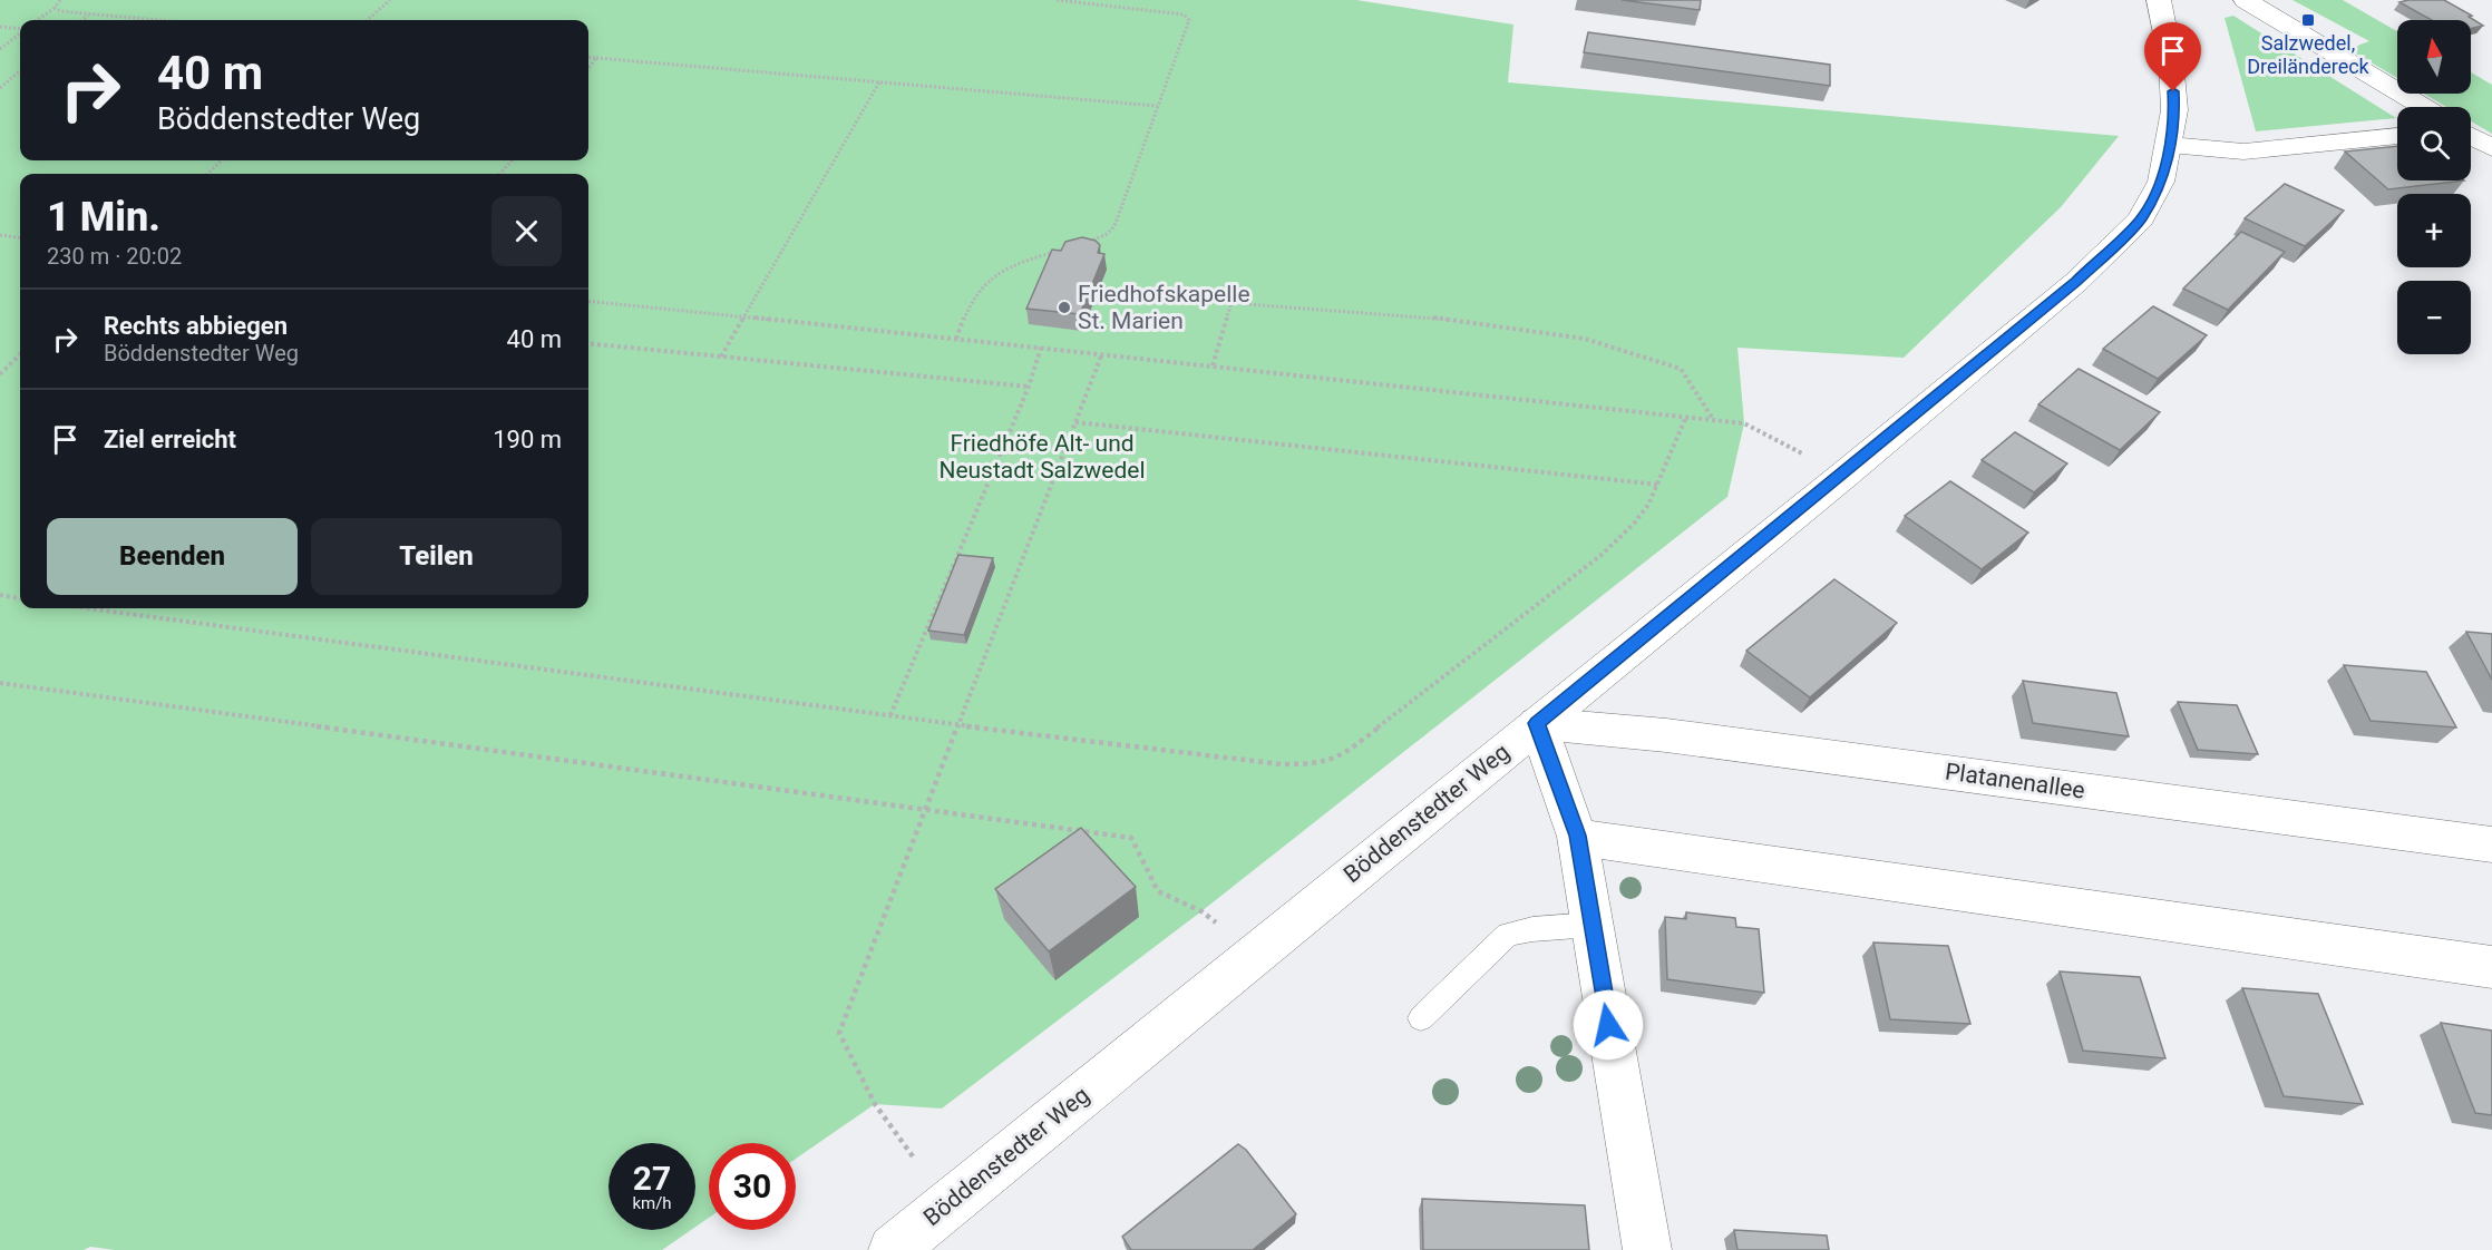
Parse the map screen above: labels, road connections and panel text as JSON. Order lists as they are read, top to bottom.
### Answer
{
  "streets": {
    "street": ["Platanenallee", "Böddenstedter Weg"]
  },
  "crossings": [
    ["Platanenallee", "Böddenstedter Weg"]
  ],
  "parks": ["Friedhöfe Alt- und Neustadt Salzwedel"],
  "places": {
    "transit": ["Salzwedel, Dreiländereck"],
    "other": ["Friedhofskapelle St. Marien"]
  },
  "north": "top",
  "page": {
    "map_buttons": ["+", "−"],
    "turn": ["40 m", "Böddenstedter Weg"],
    "heading": ["1 Min.", "230 m · 20:02"],
    "list": [
      {
        "name": "Rechts abbiegen",
        "note": "Böddenstedter Weg",
        "value": "40 m"
      },
      {
        "name": "Ziel erreicht",
        "value": "190 m"
      }
    ],
    "buttons": ["Beenden", "Teilen"],
    "speed": "27 km/h",
    "limit": "30"
  }
}
